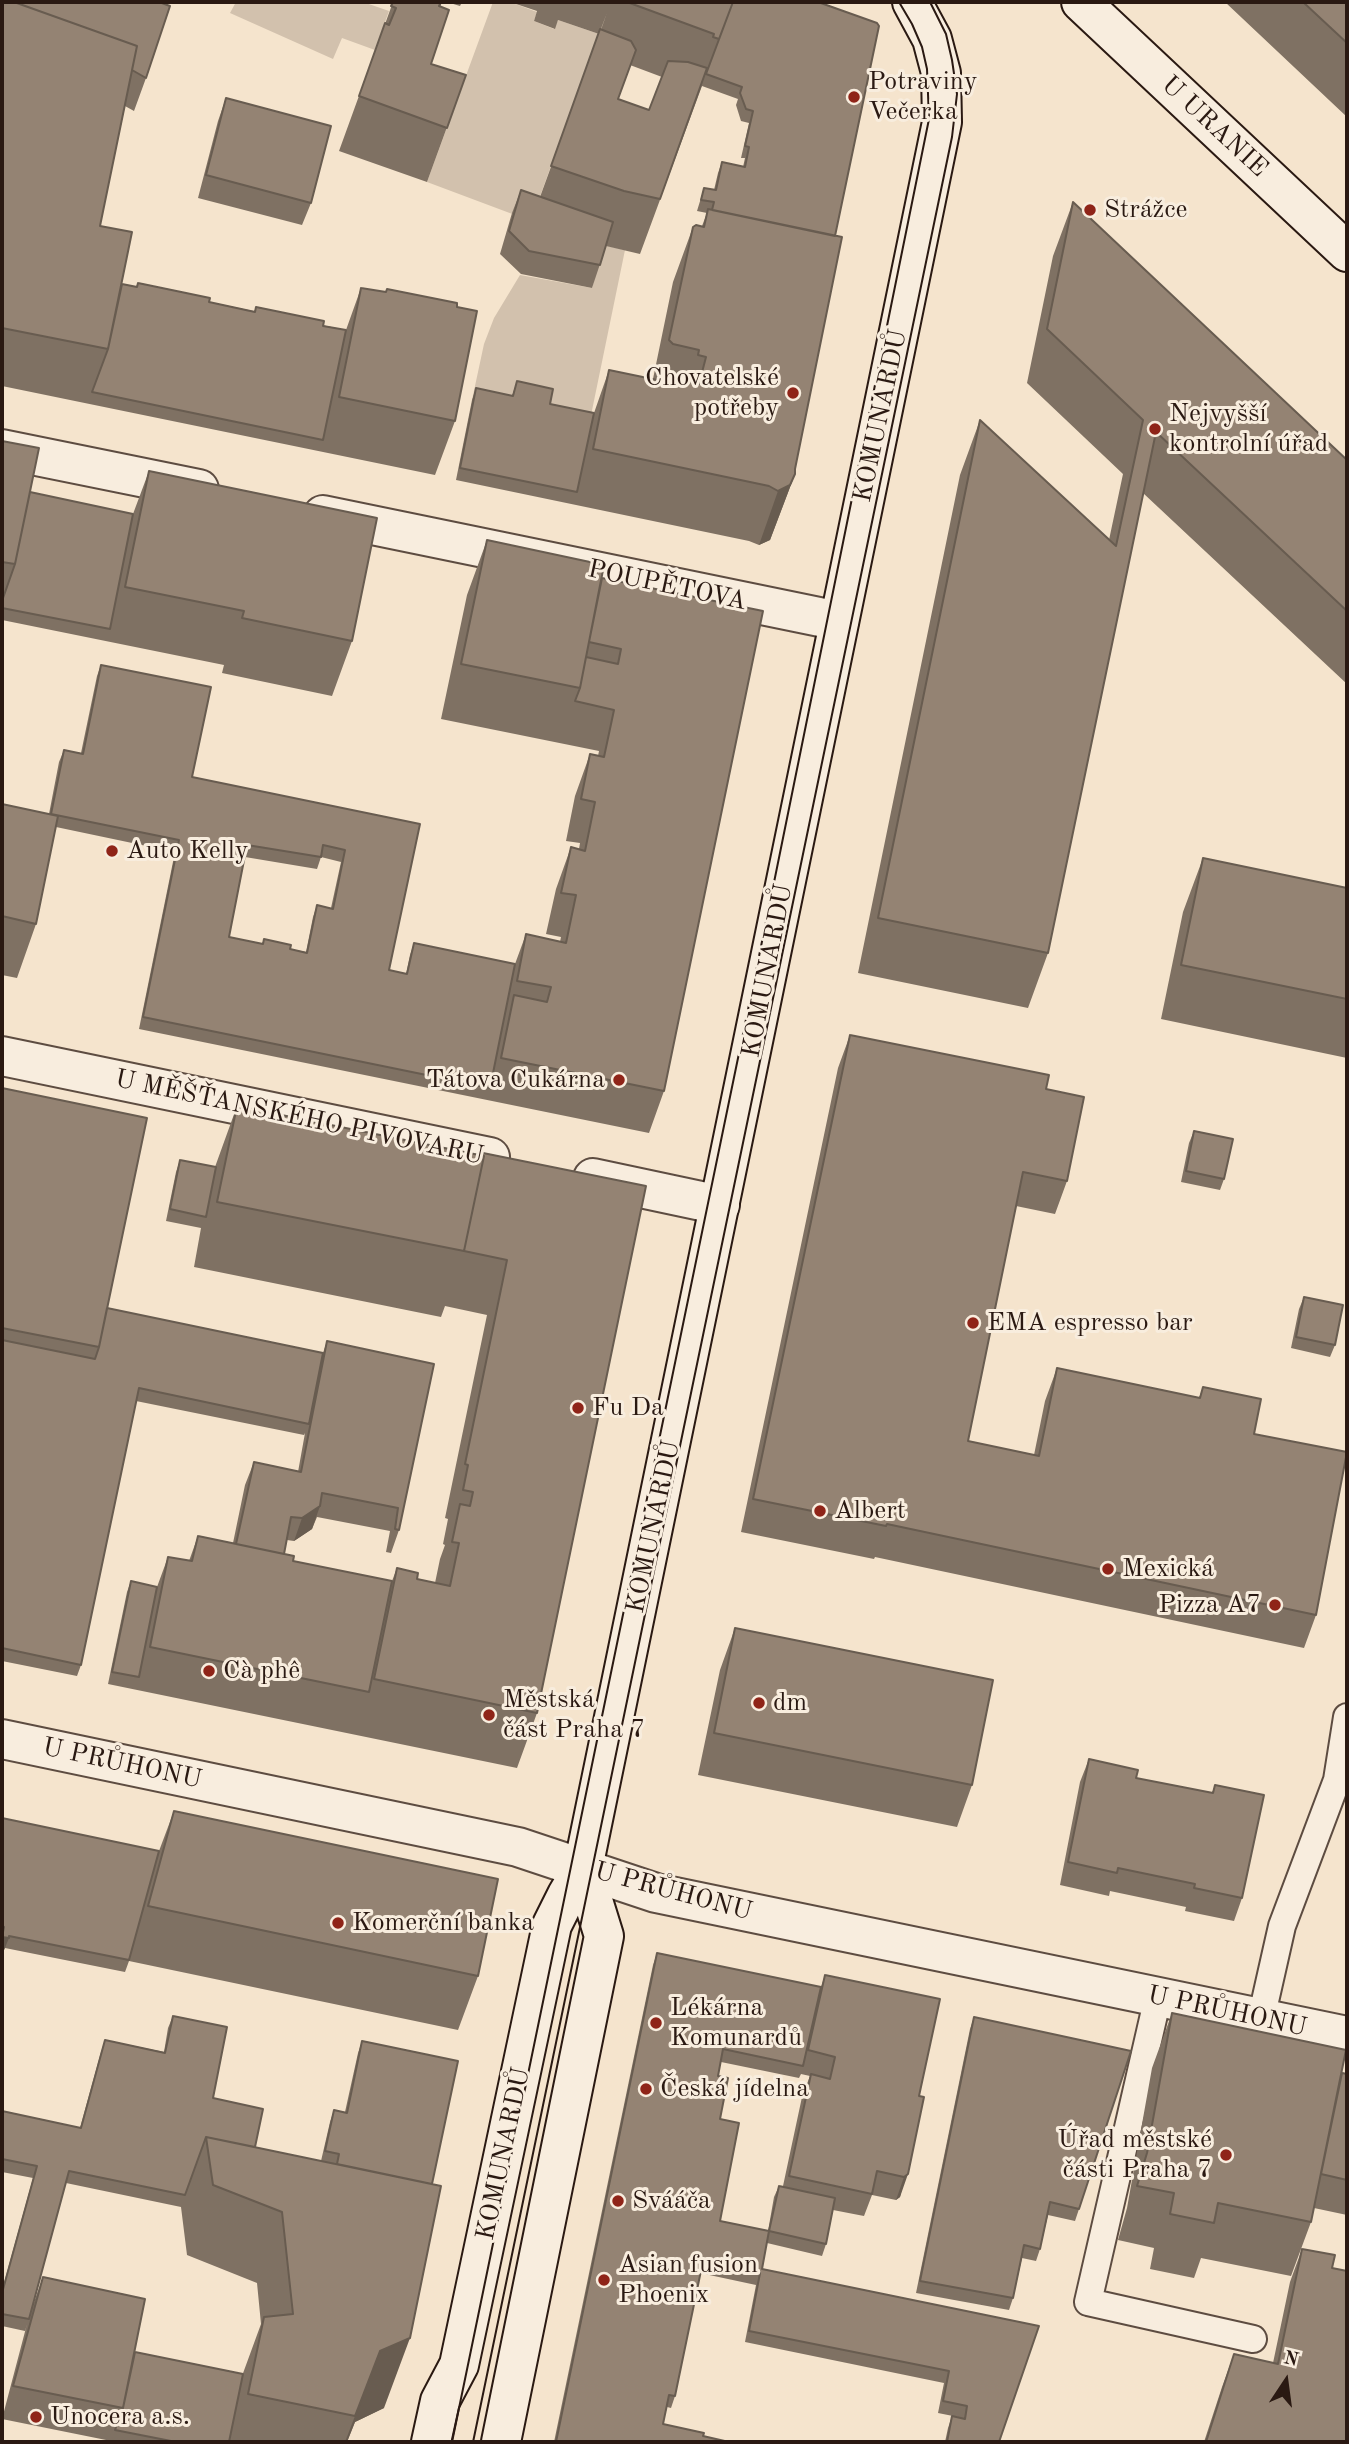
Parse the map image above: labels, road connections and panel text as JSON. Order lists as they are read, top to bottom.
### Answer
{
  "streets": {
    "street": [
      "U URANIE",
      "KOMUNARDŮ",
      "POUPĚTOVA",
      "U MĚŠŤANSKÉHO PIVOVARU",
      "U PRŮHONU"
    ]
  },
  "crossings": [
    ["KOMUNARDŮ", "POUPĚTOVA"],
    ["KOMUNARDŮ", "U MĚŠŤANSKÉHO PIVOVARU"],
    ["KOMUNARDŮ", "U PRŮHONU"]
  ],
  "places": [
    "Potraviny Večerka",
    "Strážce",
    "Chovatelské potřeby",
    "Nejvyšší kontrolní úřad",
    "Auto Kelly",
    "Tátova Cukárna",
    "EMA espresso bar",
    "Fu Da",
    "Albert",
    "Mexická",
    "Pizza A7",
    "Cà phê",
    "dm",
    "Městská část Praha 7",
    "Komerční banka",
    "Lékárna Komunardů",
    "Česká jídelna",
    "Úřad městské části Praha 7",
    "Svááča",
    "Asian fusion Phoenix",
    "Unocera a.s."
  ],
  "north": "top"
}
